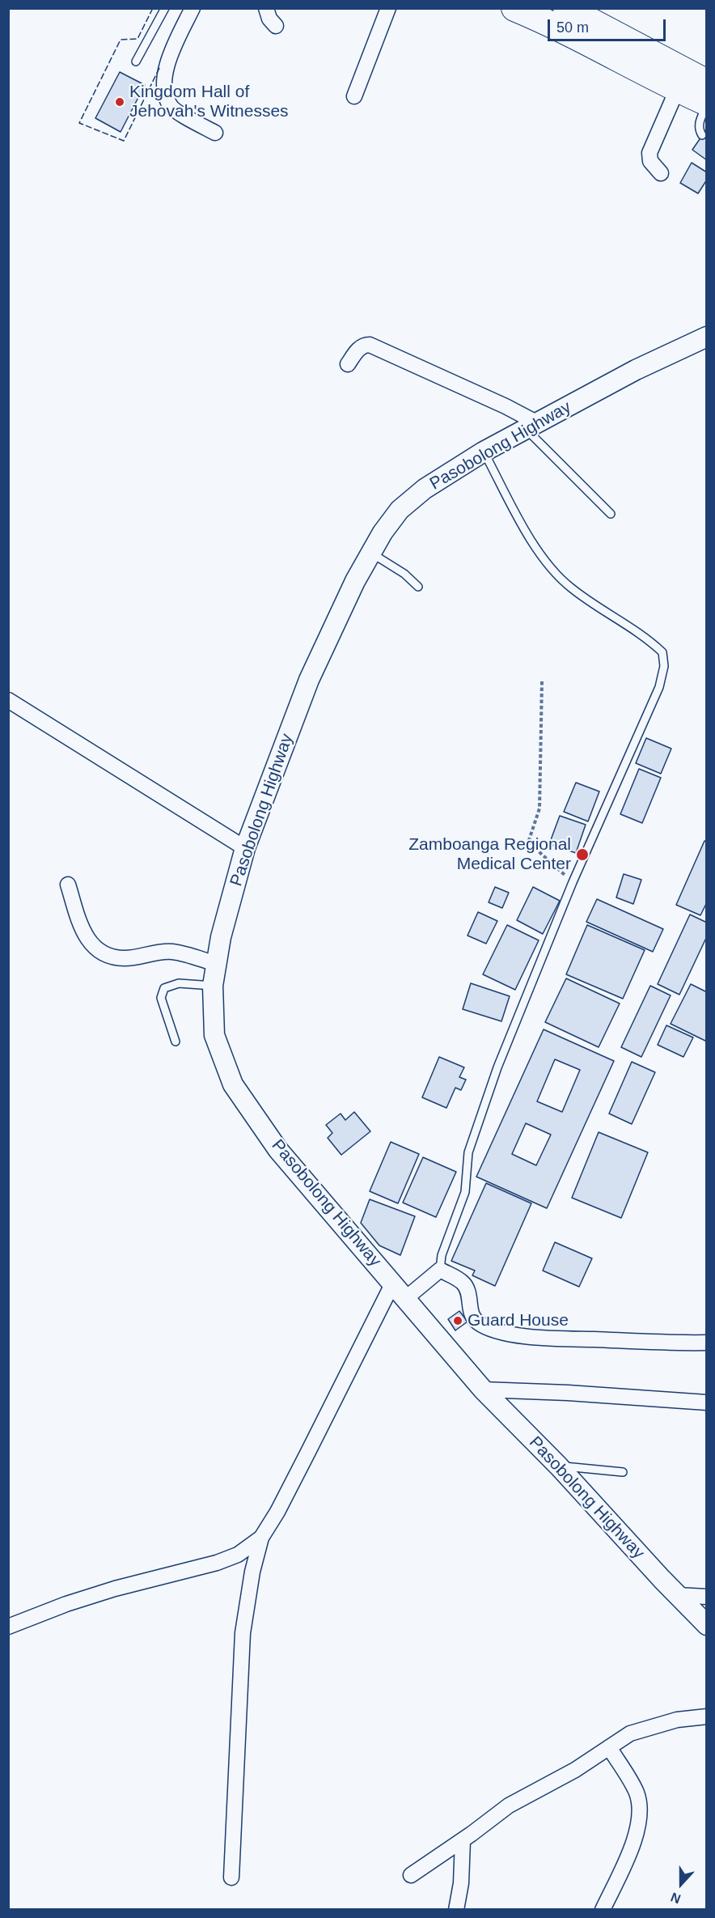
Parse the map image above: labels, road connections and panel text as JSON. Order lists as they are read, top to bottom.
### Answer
{
  "streets": {
    "street": ["Pasobolong Highway"]
  },
  "places": ["Kingdom Hall of Jehovah's Witnesses", "Zamboanga Regional Medical Center", "Guard House"],
  "scale_bar": "50 m",
  "north": "bottom"
}
